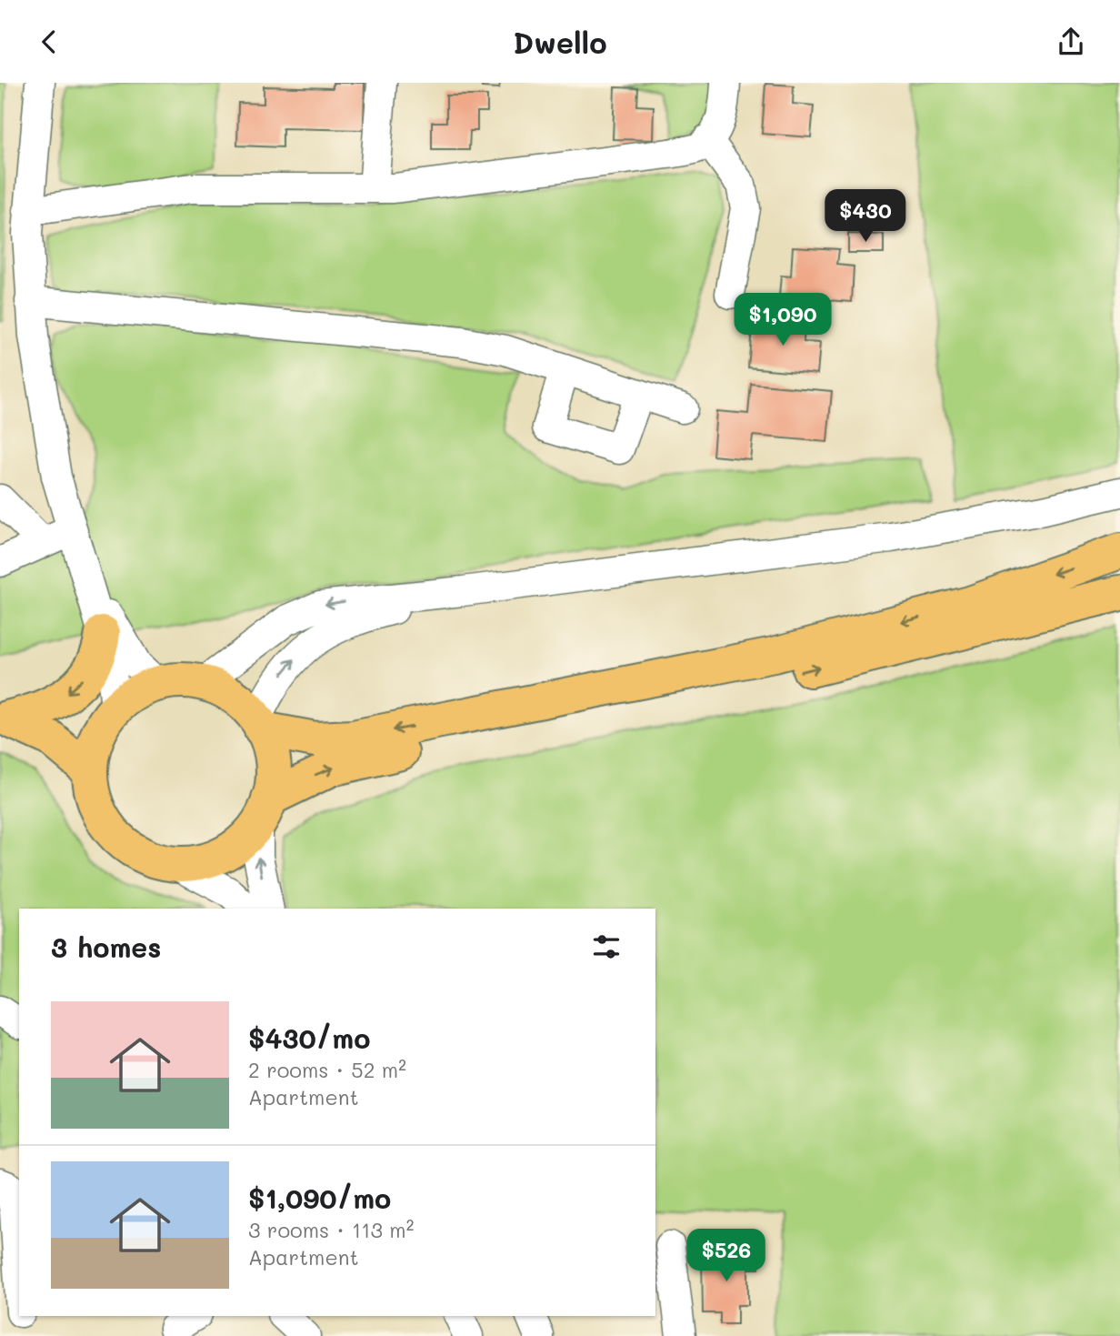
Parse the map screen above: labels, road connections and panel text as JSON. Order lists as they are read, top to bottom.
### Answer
{
  "page": {
    "header": "Dwello",
    "price": ["$430", "$1,090", "$526"],
    "heading": "3 homes",
    "list": [
      {
        "name": "$430/mo",
        "note": "2 rooms · 52 m² · Apartment"
      },
      {
        "name": "$1,090/mo",
        "note": "3 rooms · 113 m² · Apartment"
      }
    ]
  }
}
